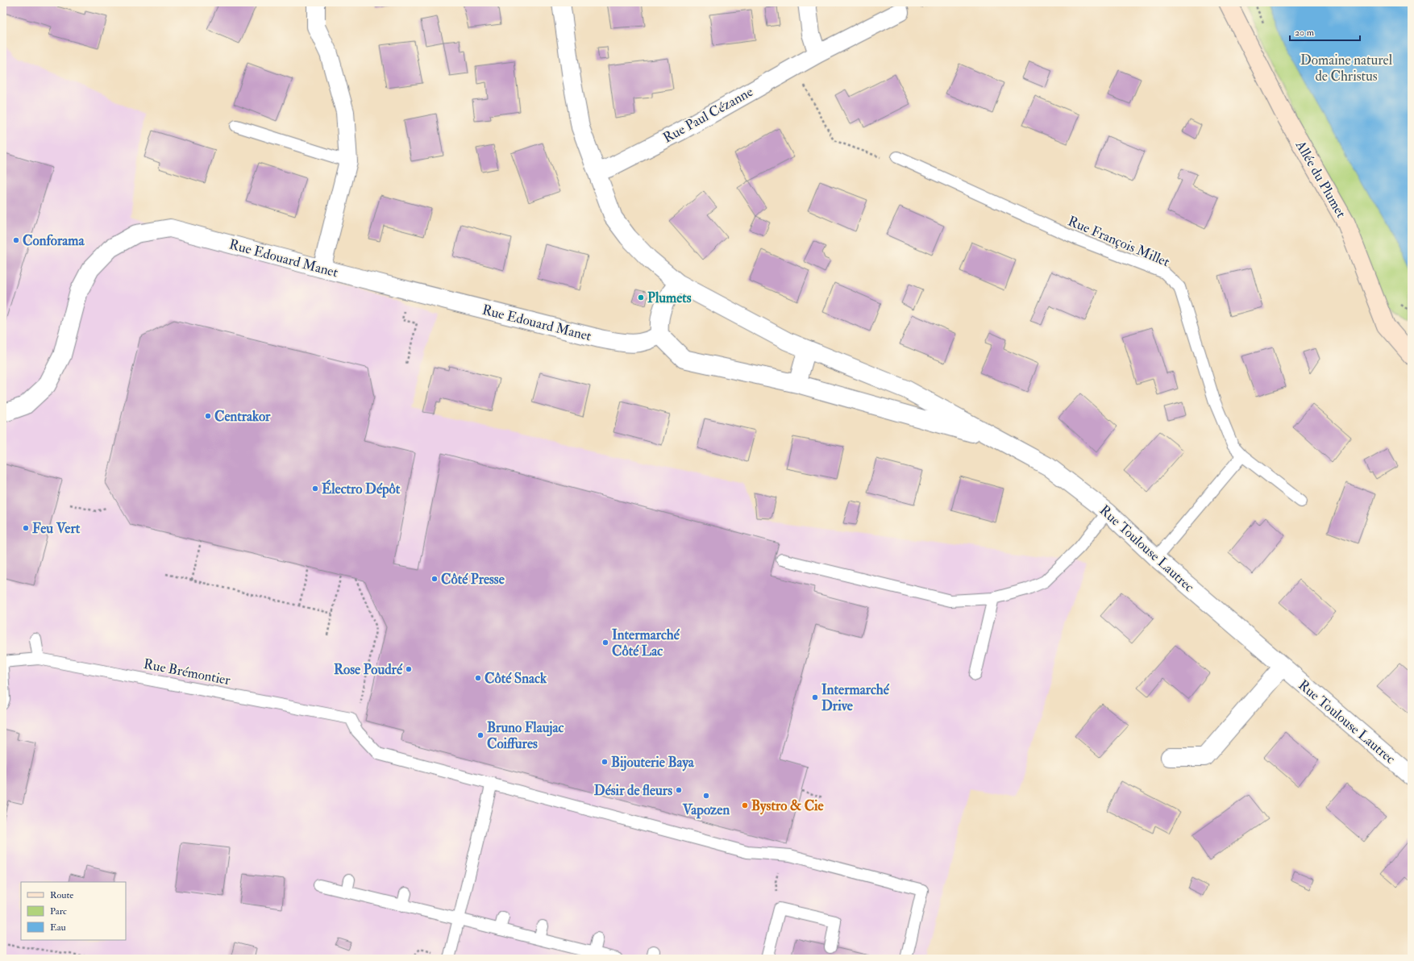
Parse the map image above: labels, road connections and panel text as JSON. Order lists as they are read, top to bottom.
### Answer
{
  "streets": {
    "street": [
      "Rue Paul Cézanne",
      "Allée du Plumet",
      "Rue Edouard Manet",
      "Rue Toulouse Lautrec"
    ],
    "lane": ["Rue François Millet", "Rue Brémontier"]
  },
  "crossings": [
    ["Rue Paul Cézanne", "Rue Toulouse Lautrec"],
    ["Rue Edouard Manet", "Rue Toulouse Lautrec"]
  ],
  "parks": ["Domaine naturel de Christus"],
  "places": [
    "Conforama",
    "Plumets",
    "Centrakor",
    "Électro Dépôt",
    "Feu Vert",
    "Côté Presse",
    "Intermarché Côté Lac",
    "Rose Poudré",
    "Côté Snack",
    "Intermarché Drive",
    "Bruno Flaujac Coiffures",
    "Bijouterie Baya",
    "Désir de fleurs",
    "Vapozen",
    "Bystro & Cie"
  ],
  "legend": ["Route", "Parc", "Eau"],
  "scale_bar": "20 m"
}
